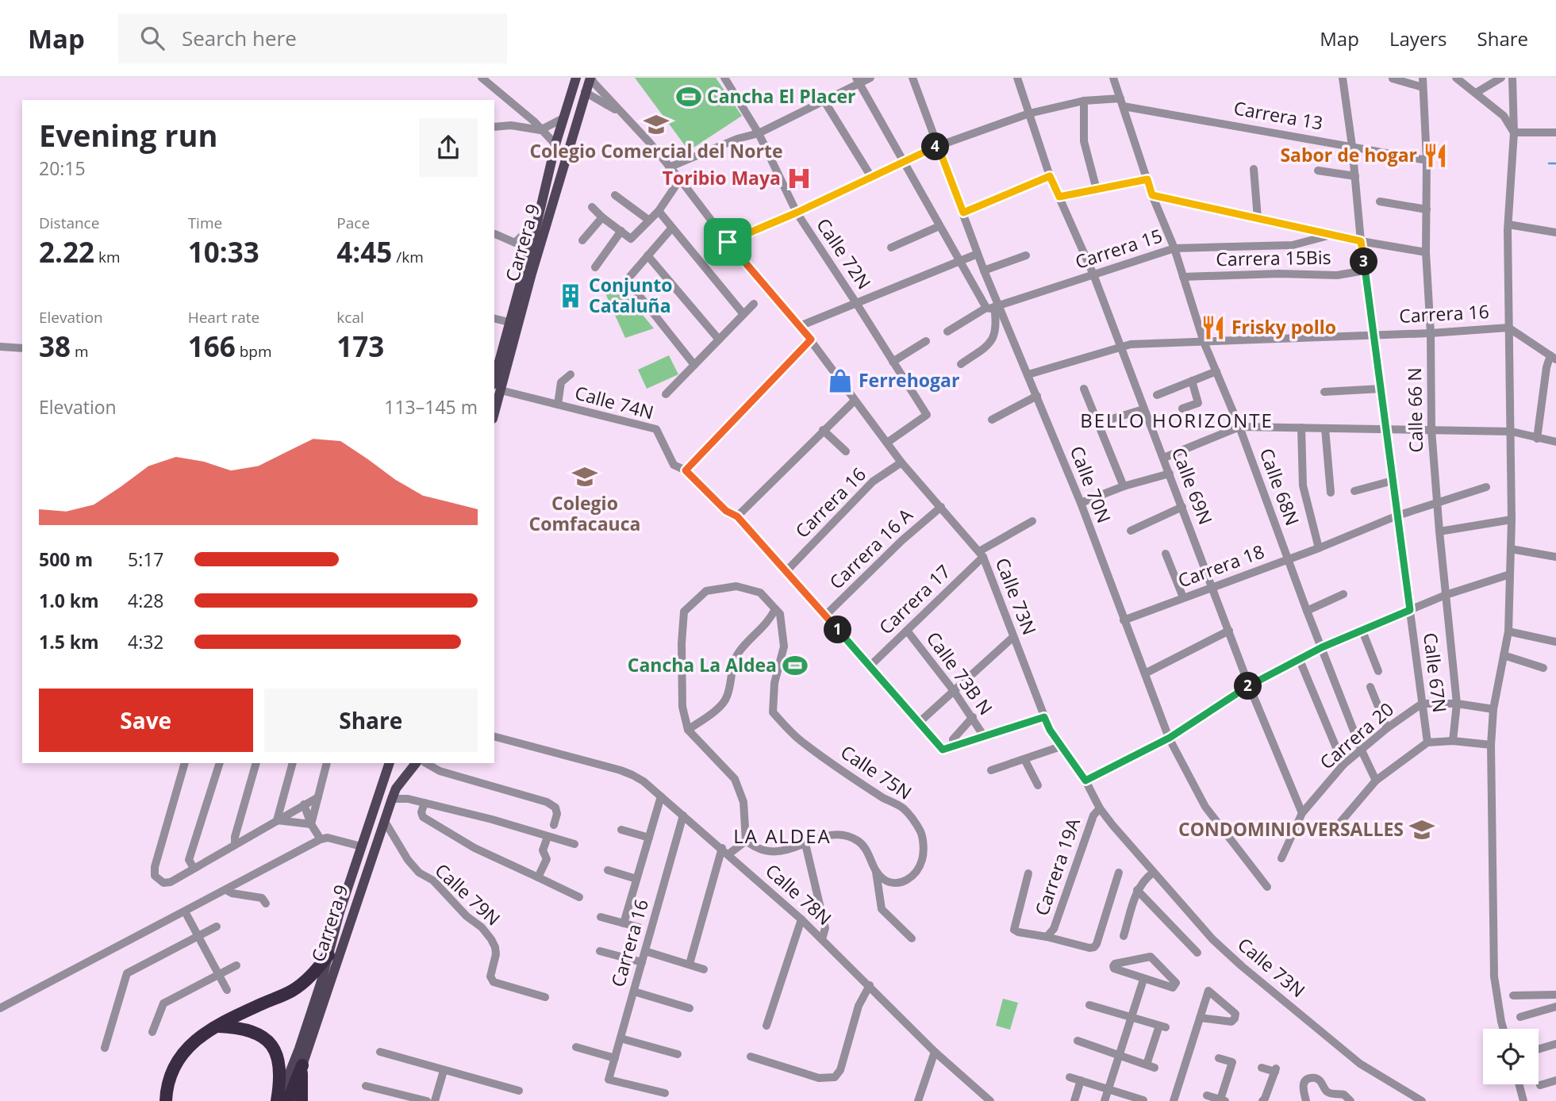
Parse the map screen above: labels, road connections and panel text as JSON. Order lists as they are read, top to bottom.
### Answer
{
  "streets": {
    "highway": ["Carrera 9"],
    "street": [
      "Carrera 13",
      "Carrera 15",
      "Calle 72N",
      "Carrera 15Bis",
      "Carrera 16",
      "Calle 74N",
      "Calle 66 N",
      "Calle 70N",
      "Calle 69N",
      "Calle 68N",
      "Carrera 16 A",
      "Carrera 18",
      "Calle 73N",
      "Carrera 17",
      "Calle 67N",
      "Calle 73B N",
      "Carrera 20",
      "Calle 75N",
      "Carrera 19A",
      "Calle 79N",
      "Calle 78N"
    ]
  },
  "crossings": [
    ["Carrera 13", "Calle 72N"],
    ["Carrera 13", "Calle 66 N"],
    ["Carrera 13", "Calle 70N"],
    ["Carrera 13", "Calle 69N"],
    ["Carrera 13", "Calle 68N"],
    ["Carrera 13", "Calle 73N"],
    ["Carrera 13", "Calle 67N"],
    ["Carrera 9", "Calle 74N"],
    ["Carrera 9", "Calle 73N"],
    ["Carrera 9", "Calle 79N"],
    ["Carrera 15", "Calle 70N"],
    ["Carrera 15", "Calle 69N"],
    ["Carrera 15", "Calle 68N"],
    ["Calle 72N", "Calle 73N"],
    ["Carrera 15Bis", "Calle 68N"],
    ["Carrera 15Bis", "Calle 67N"],
    ["Carrera 16", "Calle 74N"],
    ["Carrera 16", "Calle 66 N"],
    ["Carrera 16", "Calle 70N"],
    ["Carrera 16", "Calle 69N"],
    ["Carrera 16", "Calle 68N"],
    ["Carrera 16", "Calle 73N"],
    ["Carrera 16", "Calle 67N"],
    ["Carrera 16", "Calle 78N"],
    ["Calle 74N", "Carrera 16 A"],
    ["Calle 74N", "Carrera 17"],
    ["Calle 66 N", "Carrera 18"],
    ["Calle 66 N", "Carrera 20"],
    ["Calle 70N", "Carrera 18"],
    ["Calle 69N", "Carrera 18"],
    ["Calle 69N", "Carrera 20"],
    ["Calle 68N", "Carrera 18"],
    ["Calle 68N", "Carrera 20"],
    ["Carrera 16 A", "Calle 73N"],
    ["Carrera 18", "Calle 67N"],
    ["Calle 73N", "Carrera 17"],
    ["Calle 73N", "Carrera 19A"],
    ["Carrera 17", "Calle 73B N"],
    ["Calle 67N", "Carrera 20"]
  ],
  "districts": ["BELLO HORIZONTE", "LA ALDEA"],
  "places": {
    "sports": ["Cancha El Placer", "Cancha La Aldea"],
    "school or university": ["Colegio Comercial del Norte", "Colegio Comfacauca", "CONDOMINIOVERSALLES"],
    "restaurant": ["Sabor de hogar", "Frisky pollo"],
    "hospital": ["Toribio Maya"],
    "building": ["Conjunto Cataluña"],
    "shop": ["Ferrehogar"]
  },
  "page": {
    "header": "Map",
    "search": "Search here",
    "nav": ["Map", "Layers", "Share"],
    "heading": ["Evening run", "20:15"],
    "pins": [
      "4",
      "3",
      "1",
      "2"
    ],
    "stats": [
      ["Distance", "2.22 km"],
      ["Time", "10:33"],
      ["Pace", "4:45 /km"],
      ["Elevation", "38 m"],
      ["Heart rate", "166 bpm"],
      ["kcal", "173"]
    ],
    "chart": ["Elevation", "113–145 m"],
    "list": [
      {
        "name": "500 m",
        "note": "5:17"
      },
      {
        "name": "1.0 km",
        "note": "4:28"
      },
      {
        "name": "1.5 km",
        "note": "4:32"
      }
    ],
    "buttons": ["Save", "Share"]
  }
}
